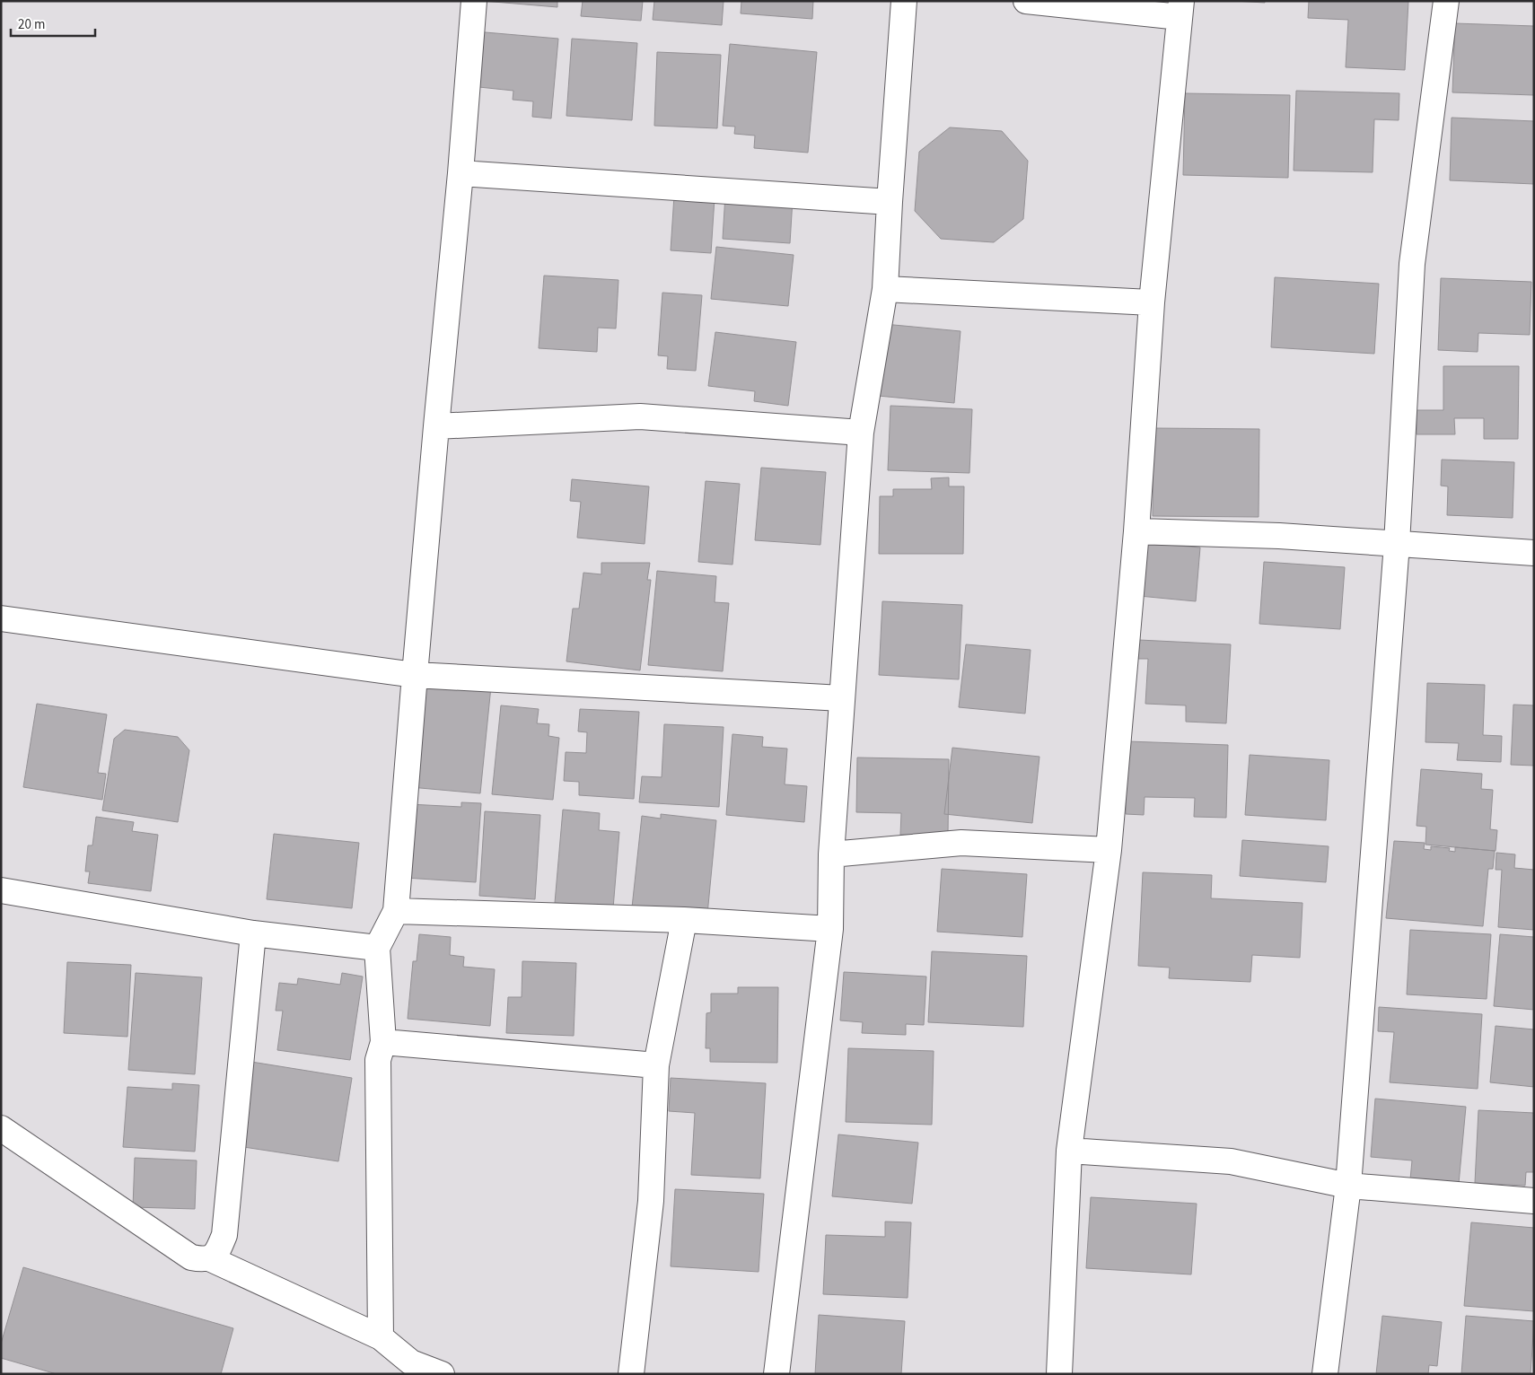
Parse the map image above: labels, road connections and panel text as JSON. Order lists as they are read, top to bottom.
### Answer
{
  "scale_bar": "20 m"
}
